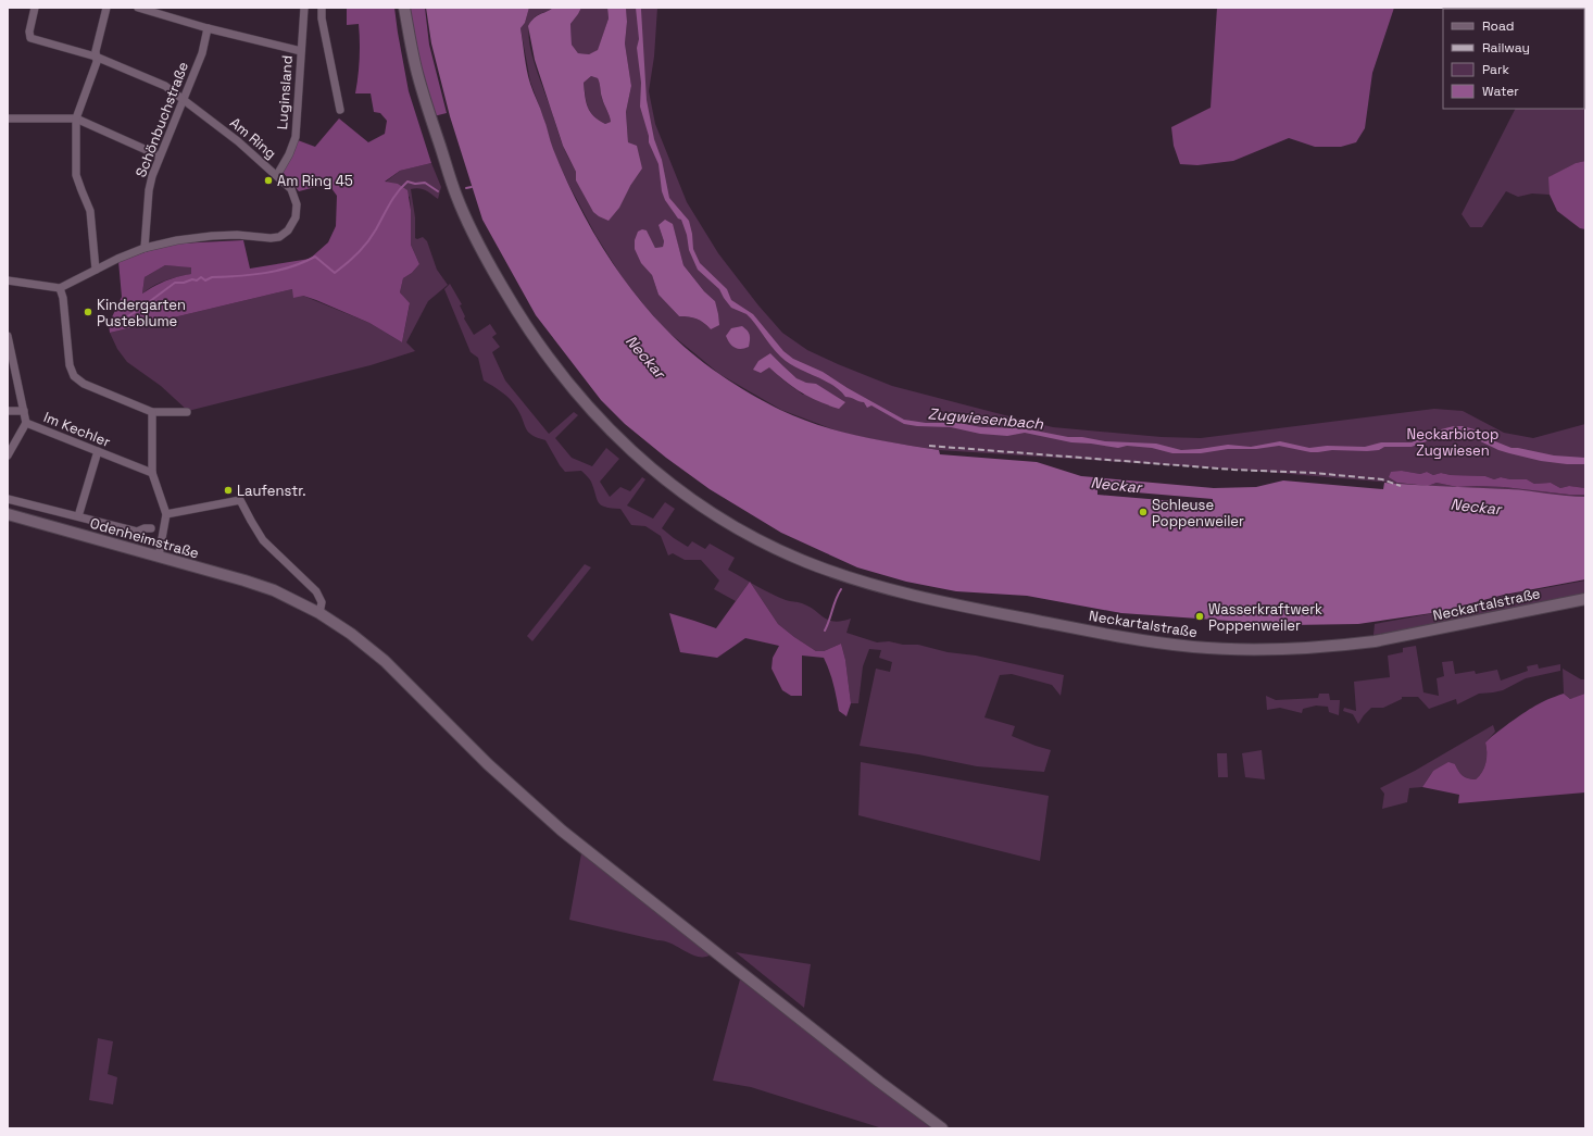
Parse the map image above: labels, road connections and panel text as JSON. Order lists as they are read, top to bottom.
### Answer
{
  "streets": {
    "main road": ["Odenheimstraße", "Neckartalstraße"],
    "street": [
      "Luginsland",
      "Schönbuchstraße",
      "Am Ring",
      "Im Kechler"
    ]
  },
  "crossings": [
    ["Luginsland", "Am Ring"],
    ["Schönbuchstraße", "Am Ring"]
  ],
  "water": ["Neckar", "Zugwiesenbach"],
  "parks": ["Neckarbiotop Zugwiesen"],
  "places": [
    "Am Ring 45",
    "Kindergarten Pusteblume",
    "Laufenstr.",
    "Schleuse Poppenweiler",
    "Wasserkraftwerk Poppenweiler"
  ],
  "legend": [
    "Road",
    "Railway",
    "Park",
    "Water"
  ]
}
